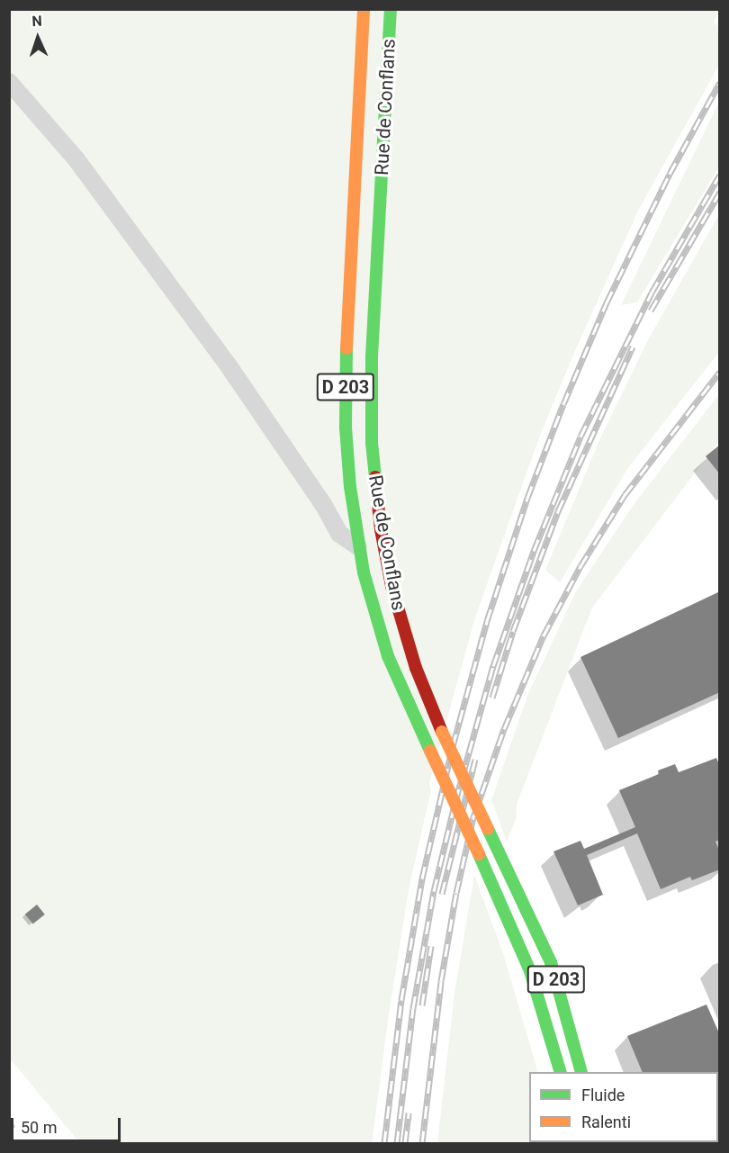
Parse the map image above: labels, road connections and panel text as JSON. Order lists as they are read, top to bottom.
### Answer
{
  "streets": {
    "main road": ["Rue de Conflans", "D 203"]
  },
  "legend": ["Fluide", "Ralenti"],
  "scale_bar": "50 m",
  "north": "top"
}
